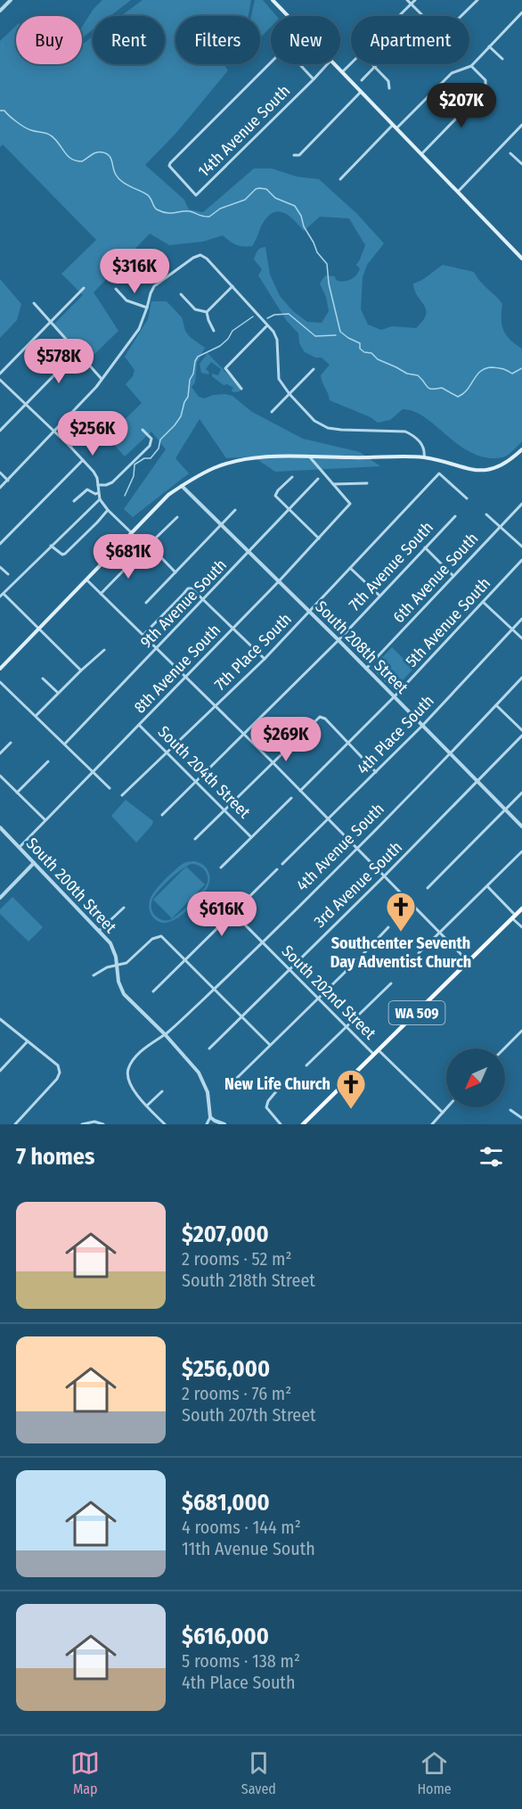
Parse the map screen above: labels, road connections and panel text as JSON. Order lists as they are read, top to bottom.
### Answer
{
  "streets": {
    "main road": ["WA 509"],
    "street": [
      "14th Avenue South",
      "7th Avenue South",
      "6th Avenue South",
      "9th Avenue South",
      "5th Avenue South",
      "South 208th Street",
      "7th Place South",
      "8th Avenue South",
      "4th Place South",
      "South 204th Street",
      "4th Avenue South",
      "3rd Avenue South",
      "South 200th Street",
      "South 202nd Street"
    ]
  },
  "crossings": [
    ["7th Avenue South", "South 208th Street"],
    ["7th Avenue South", "South 204th Street"],
    ["6th Avenue South", "South 208th Street"],
    ["9th Avenue South", "South 208th Street"],
    ["5th Avenue South", "South 208th Street"],
    ["South 208th Street", "7th Place South"],
    ["South 208th Street", "8th Avenue South"],
    ["South 208th Street", "4th Place South"],
    ["South 208th Street", "4th Avenue South"],
    ["South 208th Street", "3rd Avenue South"],
    ["7th Place South", "South 204th Street"],
    ["8th Avenue South", "South 204th Street"],
    ["8th Avenue South", "South 200th Street"],
    ["4th Avenue South", "South 200th Street"],
    ["4th Avenue South", "South 202nd Street"],
    ["3rd Avenue South", "South 202nd Street"],
    ["South 202nd Street", "WA 509"]
  ],
  "places": {
    "church": ["Southcenter Seventh Day Adventist Church", "New Life Church"]
  },
  "north": "bottom left",
  "page": {
    "chip": [
      "Buy",
      "Rent",
      "Filters",
      "New",
      "Apartment"
    ],
    "price": [
      "$207K",
      "$316K",
      "$578K",
      "$256K",
      "$681K",
      "$269K",
      "$616K"
    ],
    "heading": "7 homes",
    "list": [
      {
        "name": "$207,000",
        "note": "2 rooms · 52 m² · South 218th Street"
      },
      {
        "name": "$256,000",
        "note": "2 rooms · 76 m² · South 207th Street"
      },
      {
        "name": "$681,000",
        "note": "4 rooms · 144 m² · 11th Avenue South"
      },
      {
        "name": "$616,000",
        "note": "5 rooms · 138 m² · 4th Place South"
      }
    ],
    "tabs": ["Map", "Saved", "Home"]
  }
}
